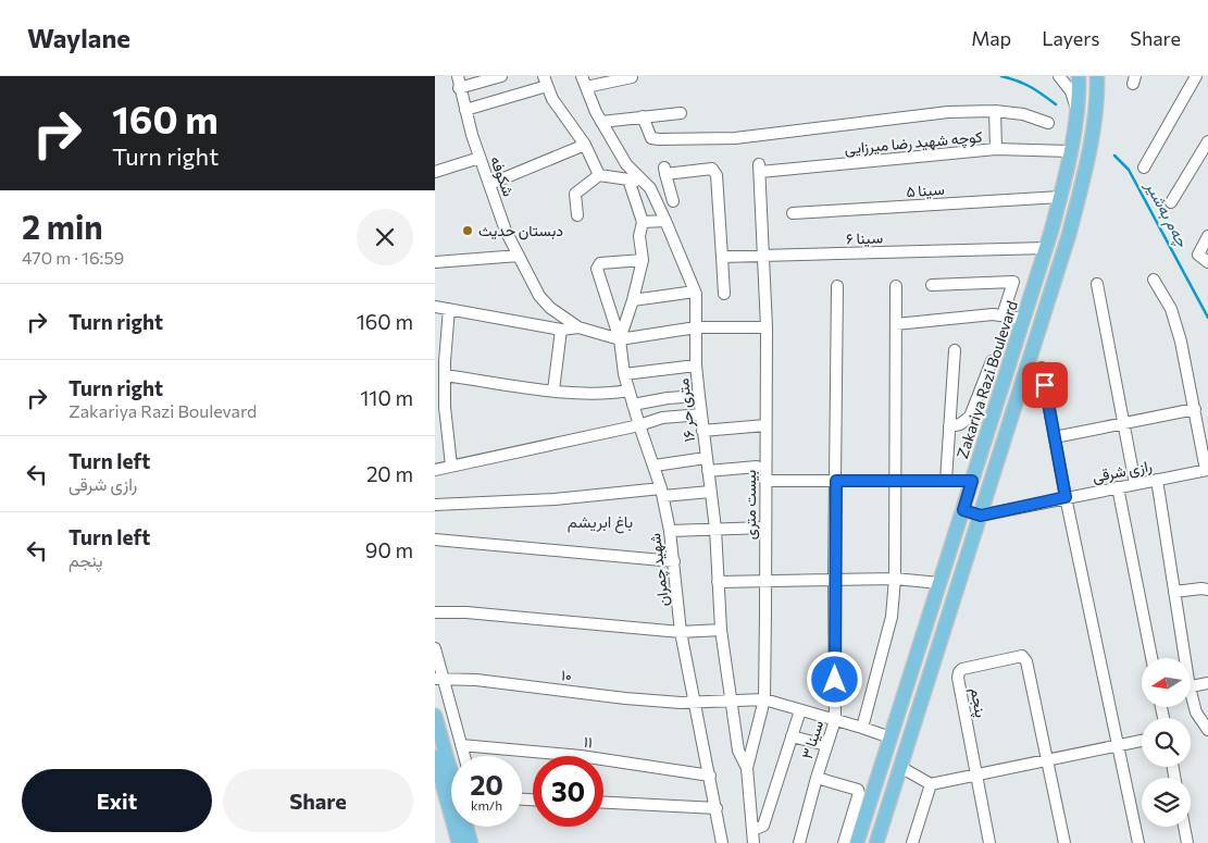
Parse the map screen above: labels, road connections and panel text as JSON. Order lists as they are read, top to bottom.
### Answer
{
  "streets": {
    "main road": ["Zakariya Razi Boulevard"],
    "street": [
      "کوچه شهید رضا میرزایی",
      "شکوفه",
      "سینا ۵",
      "سینا ۶",
      "۱۶ متری حر",
      "رازی شرقی",
      "بیست متری",
      "شهید چمران",
      "۱۰",
      "پنجم",
      "سینا ۳",
      "۱۱"
    ]
  },
  "crossings": [
    ["کوچه شهید رضا میرزایی", "Zakariya Razi Boulevard"],
    ["کوچه شهید رضا میرزایی", "بیست متری"],
    ["سینا ۵", "Zakariya Razi Boulevard"],
    ["سینا ۶", "Zakariya Razi Boulevard"],
    ["سینا ۶", "بیست متری"],
    ["Zakariya Razi Boulevard", "۱۰"],
    ["۱۶ متری حر", "بیست متری"],
    ["۱۶ متری حر", "۱۰"],
    ["بیست متری", "۱۰"],
    ["شهید چمران", "۱۰"],
    ["شهید چمران", "۱۱"],
    ["۱۰", "سینا ۳"]
  ],
  "districts": ["باغ ابریشم"],
  "water": ["چەم بەشیر"],
  "places": ["دبستان حدیث"],
  "north": "left",
  "page": {
    "header": "Waylane",
    "nav": ["Map", "Layers", "Share"],
    "turn": ["160 m", "Turn right"],
    "heading": ["2 min", "470 m · 16:59"],
    "list": [
      {
        "name": "Turn right",
        "value": "160 m"
      },
      {
        "name": "Turn right",
        "note": "Zakariya Razi Boulevard",
        "value": "110 m"
      },
      {
        "name": "Turn left",
        "note": "رازی شرقی",
        "value": "20 m"
      },
      {
        "name": "Turn left",
        "note": "پنجم",
        "value": "90 m"
      }
    ],
    "speed": "20 km/h",
    "limit": "30",
    "buttons": ["Exit", "Share"]
  }
}
